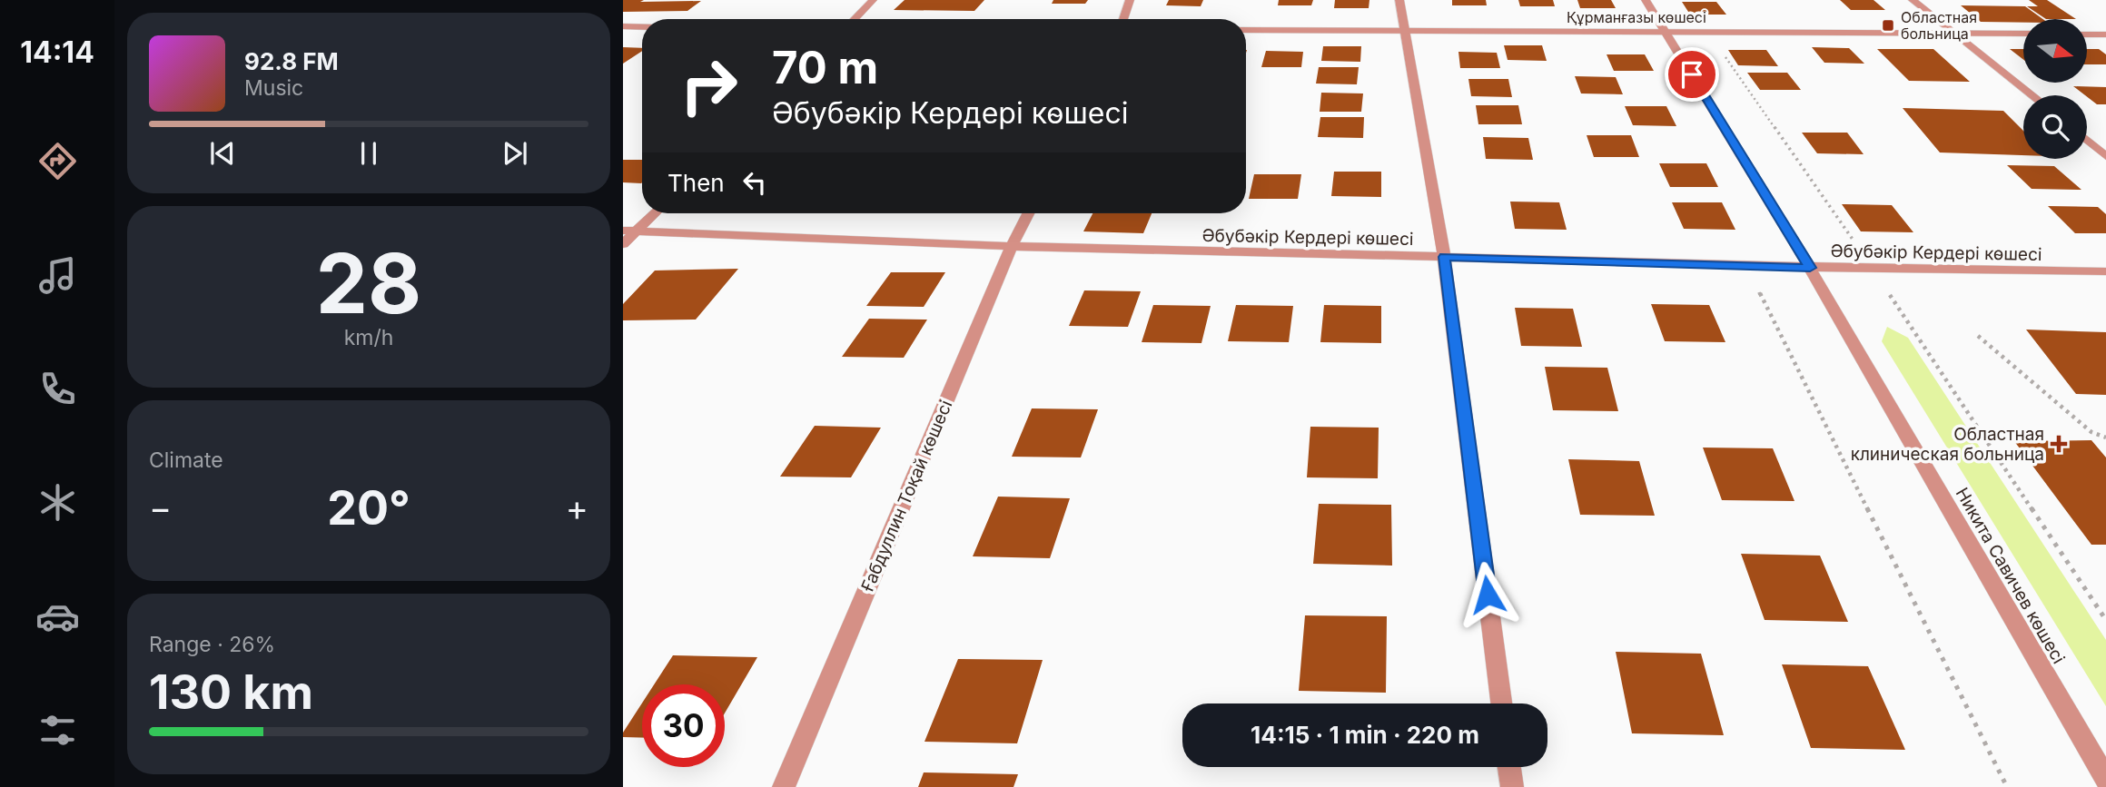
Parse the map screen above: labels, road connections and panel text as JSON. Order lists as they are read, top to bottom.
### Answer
{
  "streets": {
    "street": [
      "Құрманғазы көшесі",
      "Әбубәкір Кердері көшесі",
      "Ғабдуллин Тоқай көшесі",
      "Никита Савичев көшесі"
    ]
  },
  "crossings": [
    ["Құрманғазы көшесі", "Никита Савичев көшесі"],
    ["Әбубәкір Кердері көшесі", "Ғабдуллин Тоқай көшесі"],
    ["Әбубәкір Кердері көшесі", "Никита Савичев көшесі"]
  ],
  "places": {
    "transit": ["Областная больница"],
    "health": ["Областная клиническая больница"]
  },
  "north": "right",
  "page": {
    "tabs": "14:14",
    "turn": ["70 m", "Әбубәкір Кердері көшесі"],
    "song": ["92.8 FM", "Music"],
    "then": "Then",
    "tile": [
      ["28", "km/h"],
      "Climate",
      ["Range · 26%", "130 km"]
    ],
    "heat": ["−", "20°", "+"],
    "limit": "30",
    "trip": "14:15 · 1 min · 220 m"
  }
}
